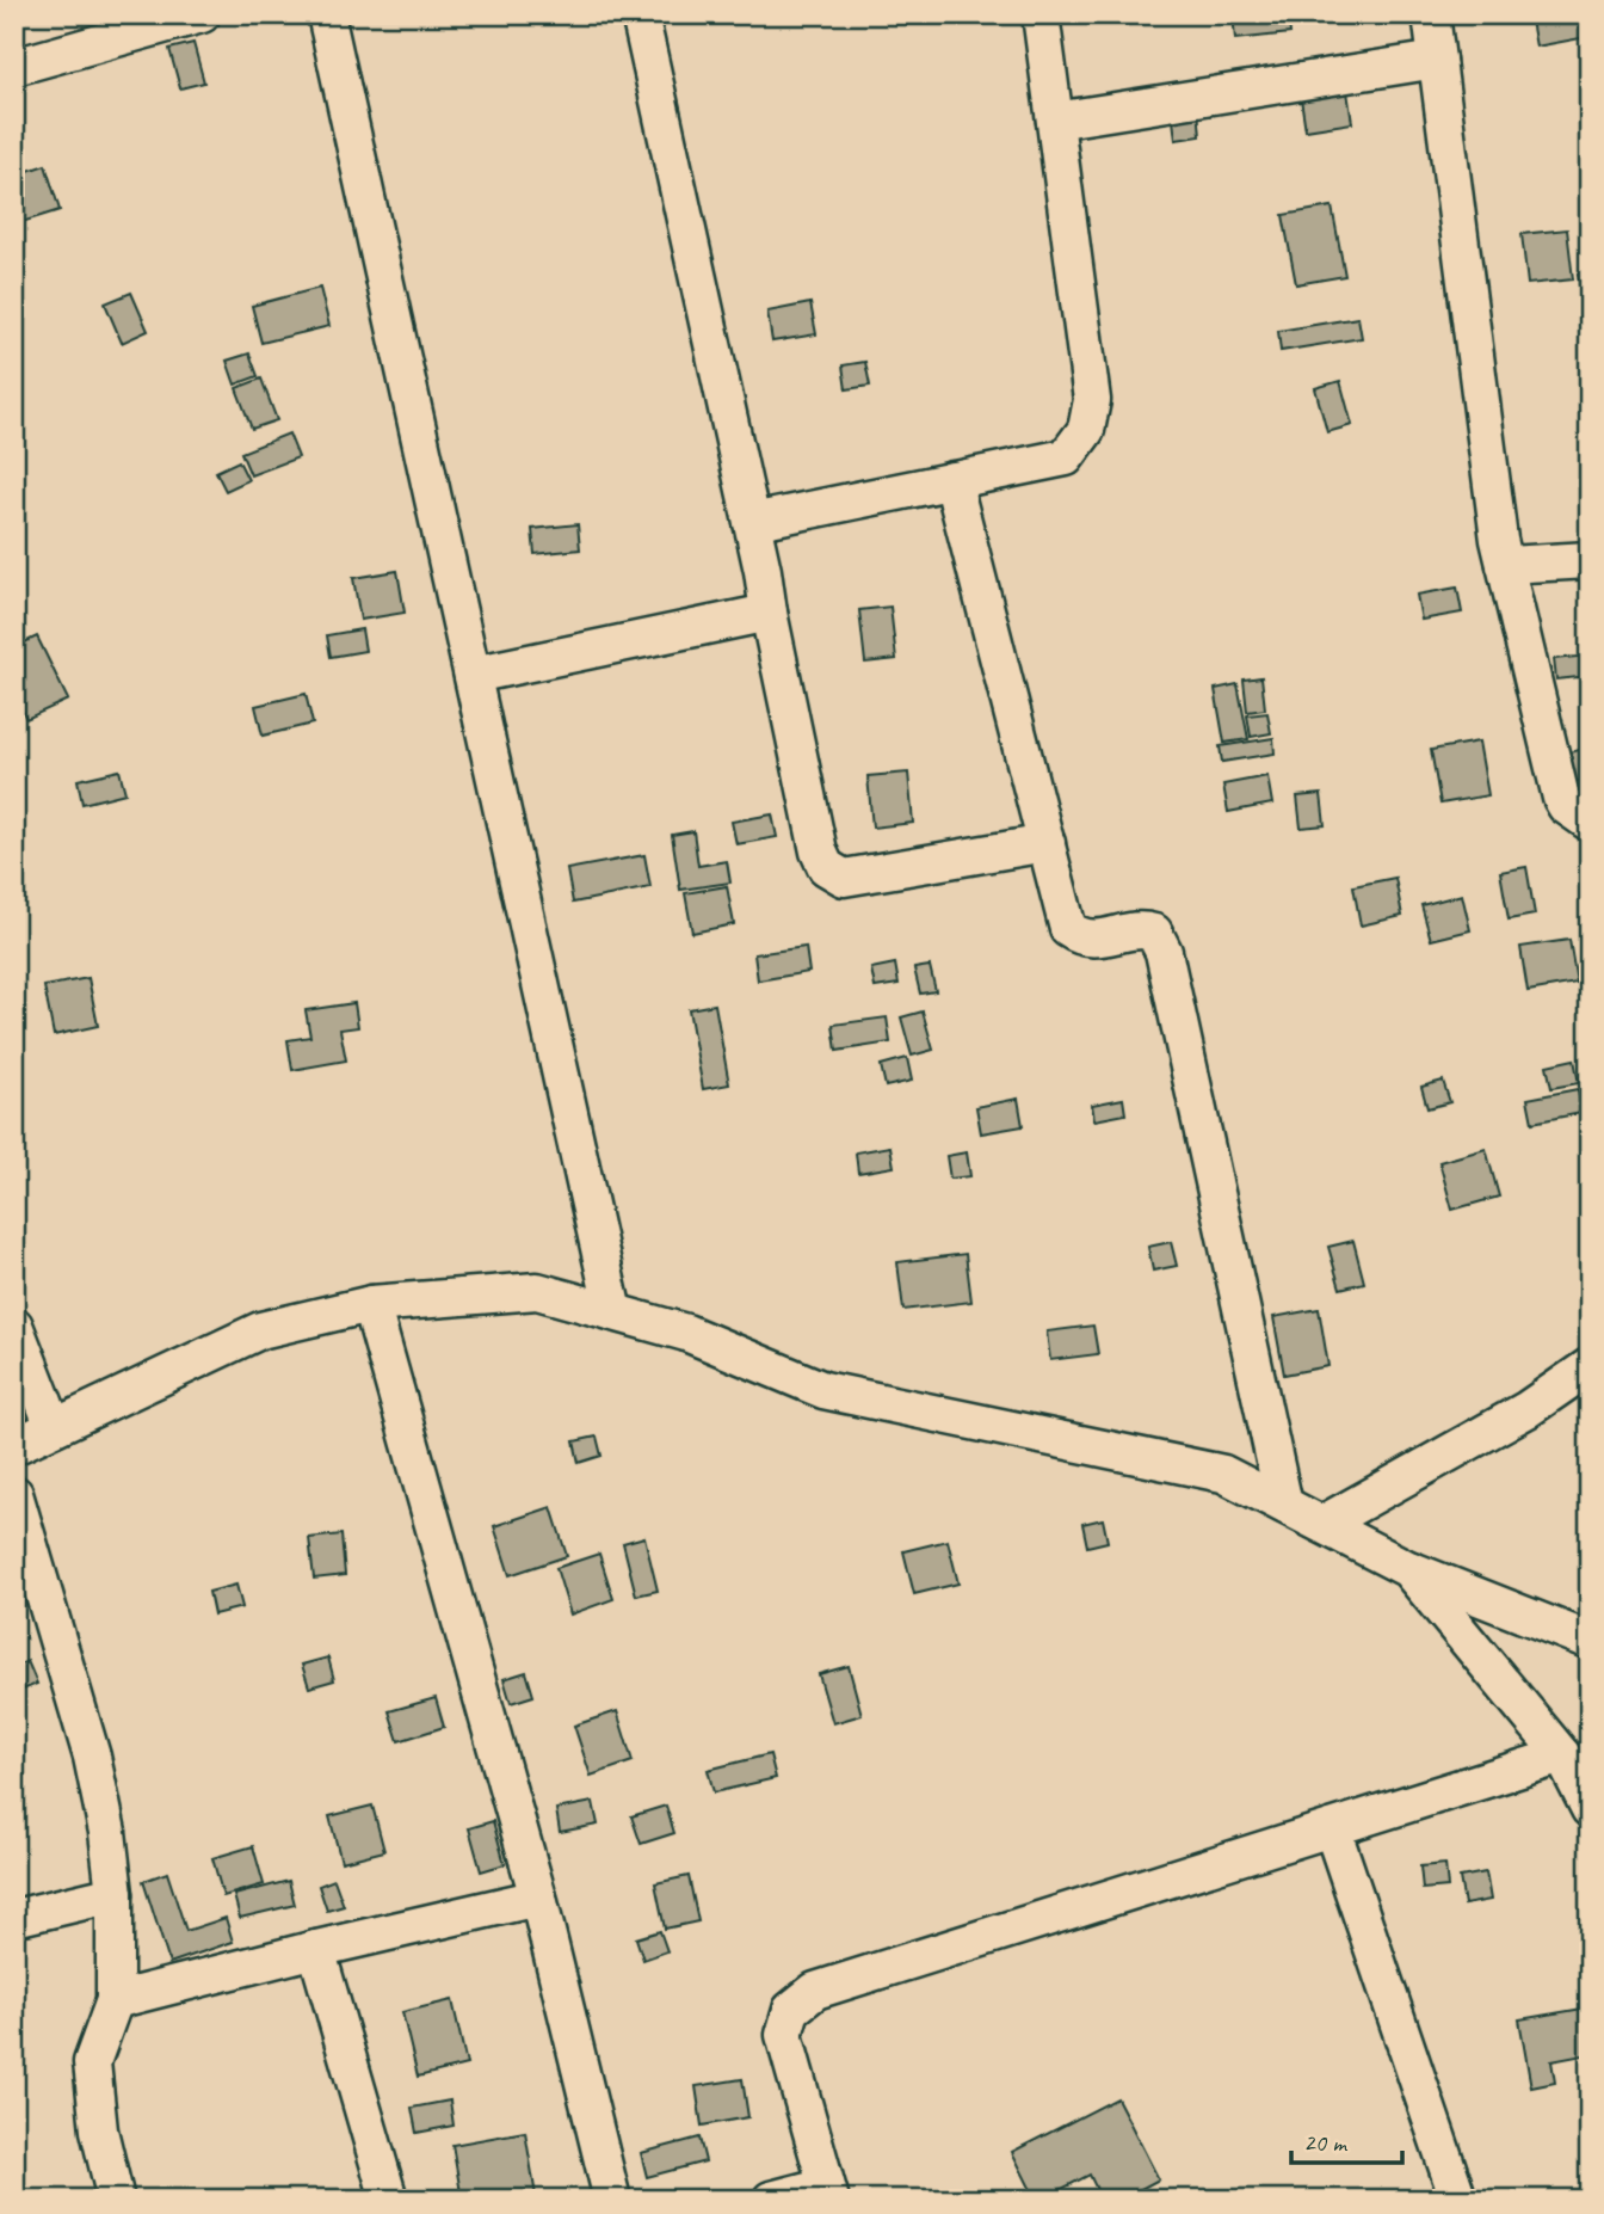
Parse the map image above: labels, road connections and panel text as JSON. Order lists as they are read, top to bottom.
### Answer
{
  "scale_bar": "20 m"
}
